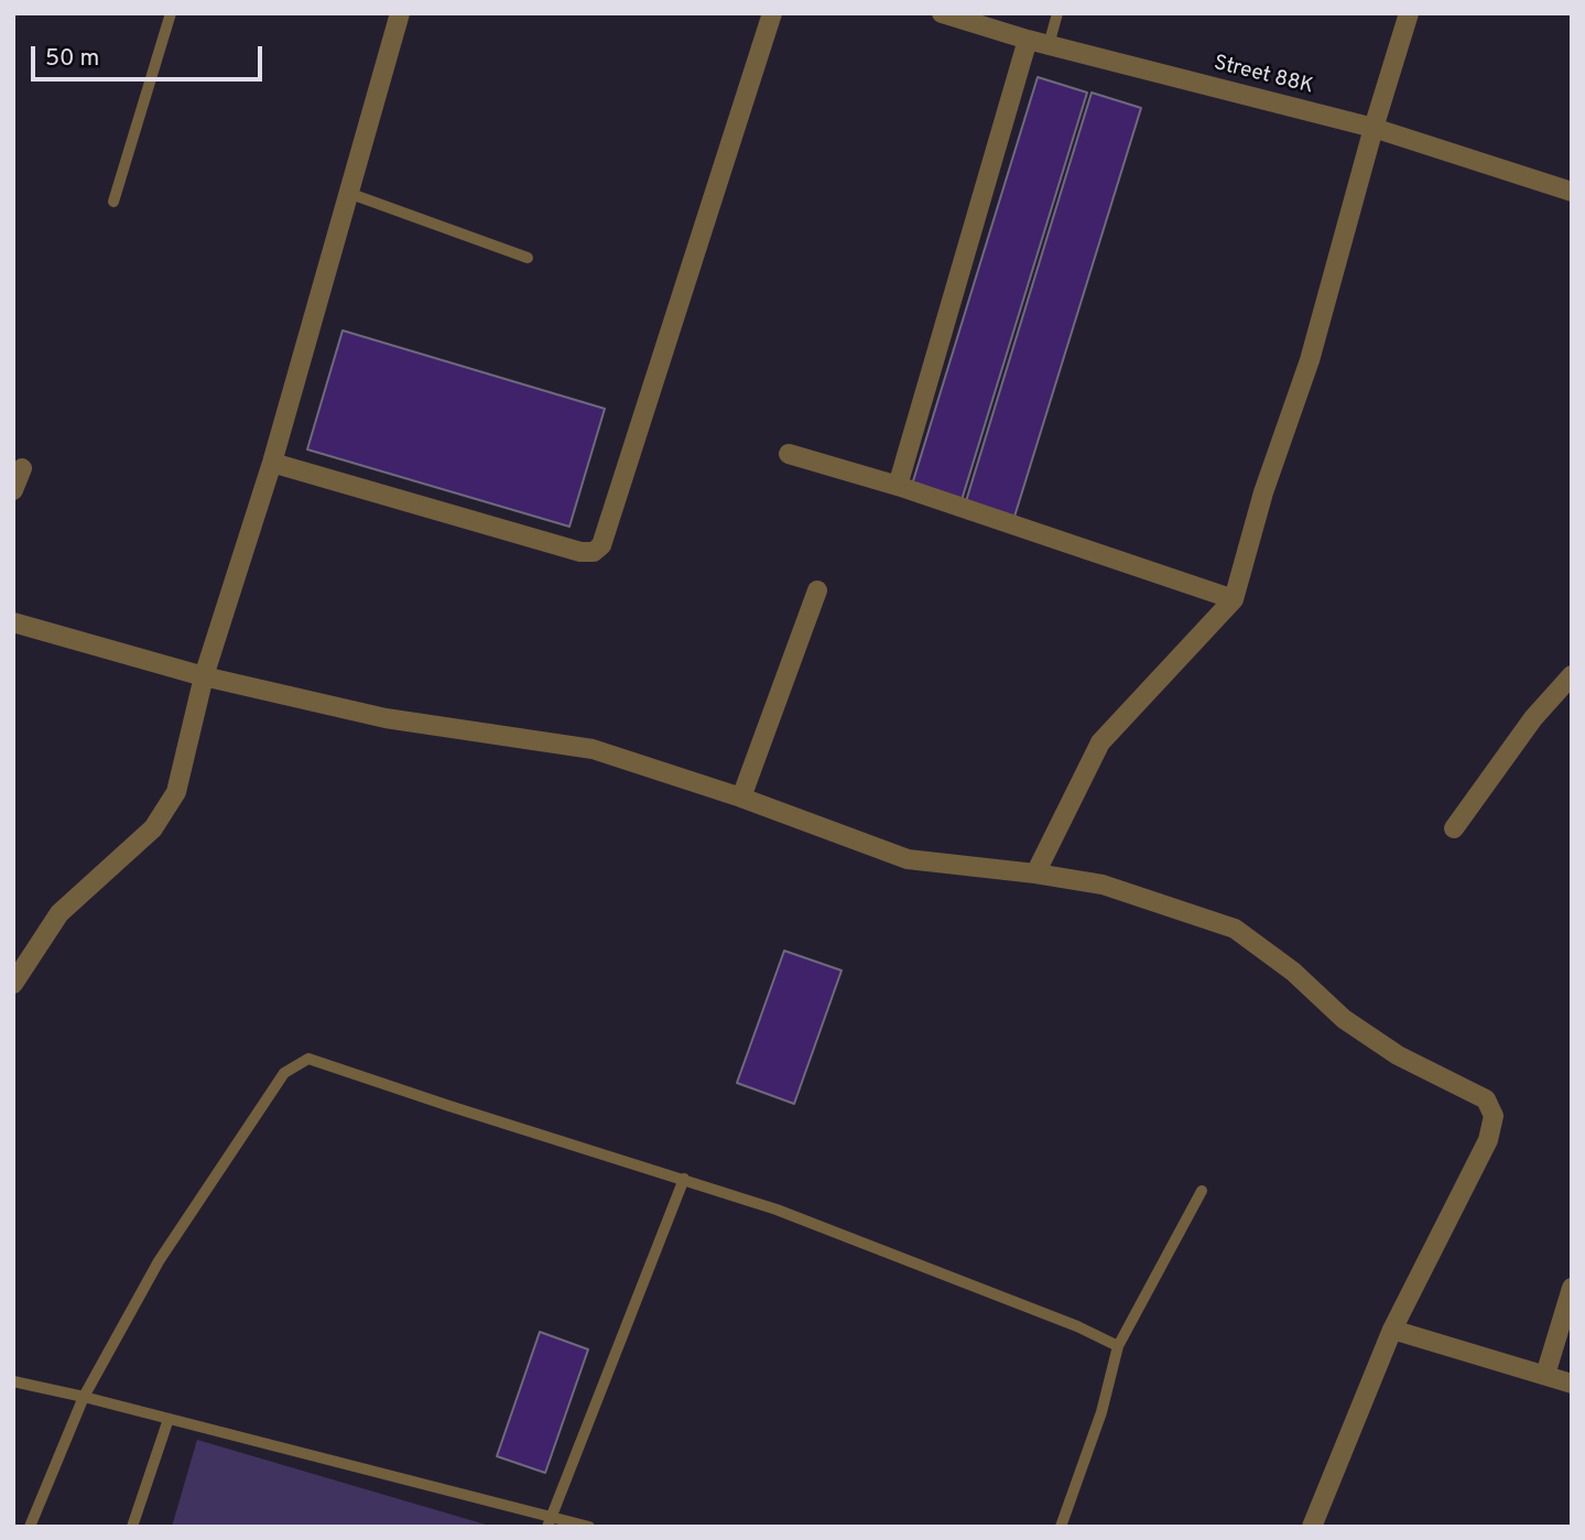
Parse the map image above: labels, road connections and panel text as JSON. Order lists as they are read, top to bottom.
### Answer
{
  "streets": {
    "street": ["Street 88K"]
  },
  "scale_bar": "50 m"
}
